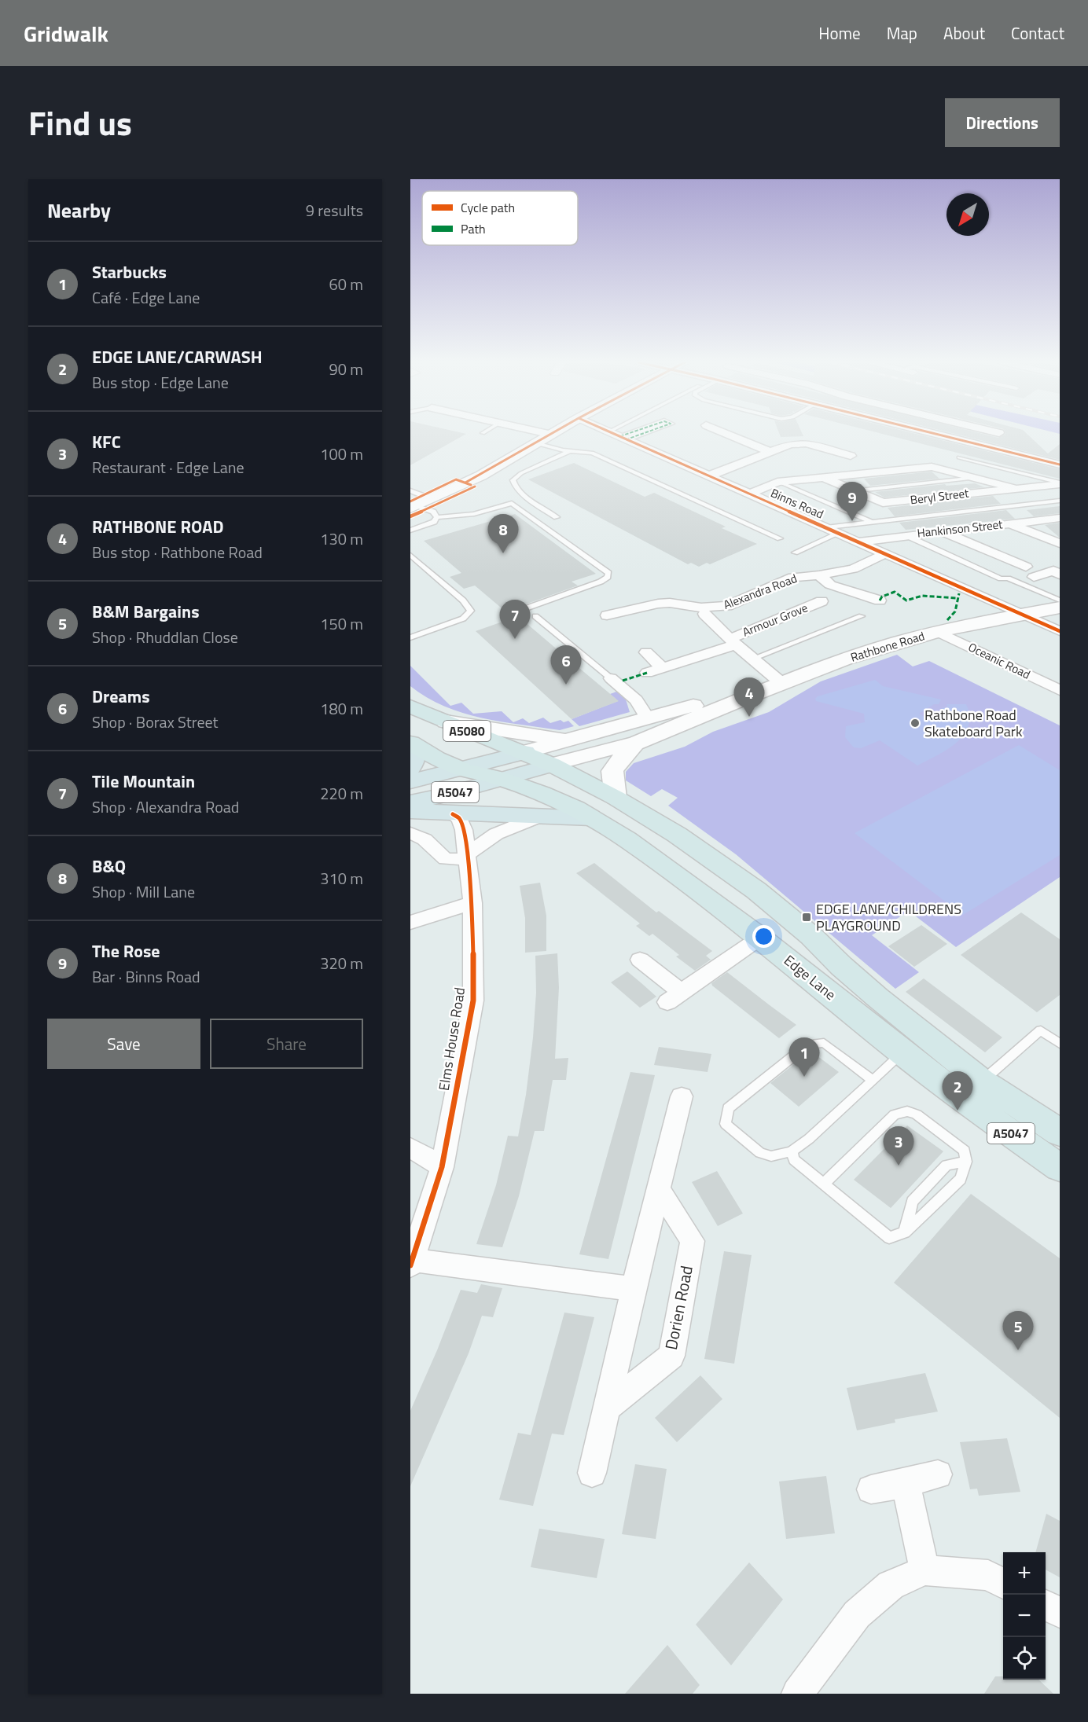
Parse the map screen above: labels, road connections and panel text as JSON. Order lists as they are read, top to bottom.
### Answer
{
  "streets": {
    "highway": ["A5080", "A5047", "Edge Lane"],
    "main road": ["Rathbone Road"],
    "street": [
      "Beryl Street",
      "Binns Road",
      "Hankinson Street",
      "Alexandra Road",
      "Armour Grove",
      "Oceanic Road",
      "Elms House Road",
      "Dorien Road"
    ]
  },
  "crossings": [
    ["Binns Road", "Hankinson Street"],
    ["Binns Road", "Alexandra Road"],
    ["Binns Road", "Rathbone Road"],
    ["Rathbone Road", "Oceanic Road"],
    ["Rathbone Road", "A5080"],
    ["Rathbone Road", "A5047"],
    ["Rathbone Road", "Edge Lane"],
    ["A5080", "A5047"],
    ["A5080", "Edge Lane"],
    ["A5047", "Edge Lane"]
  ],
  "places": {
    "other": ["Rathbone Road Skateboard Park"],
    "transit": ["EDGE LANE/CHILDRENS PLAYGROUND"]
  },
  "legend": ["Cycle path", "Path"],
  "north": "bottom left",
  "page": {
    "header": "Gridwalk",
    "nav": [
      "Home",
      "Map",
      "About",
      "Contact"
    ],
    "title": "Find us",
    "buttons": [
      "Directions",
      ["Save", "Share"]
    ],
    "heading": ["Nearby", "9 results"],
    "list": [
      {
        "mark": "1",
        "name": "Starbucks",
        "note": "Café · Edge Lane",
        "value": "60 m"
      },
      {
        "mark": "2",
        "name": "EDGE LANE/CARWASH",
        "note": "Bus stop · Edge Lane",
        "value": "90 m"
      },
      {
        "mark": "3",
        "name": "KFC",
        "note": "Restaurant · Edge Lane",
        "value": "100 m"
      },
      {
        "mark": "4",
        "name": "RATHBONE ROAD",
        "note": "Bus stop · Rathbone Road",
        "value": "130 m"
      },
      {
        "mark": "5",
        "name": "B&M Bargains",
        "note": "Shop · Rhuddlan Close",
        "value": "150 m"
      },
      {
        "mark": "6",
        "name": "Dreams",
        "note": "Shop · Borax Street",
        "value": "180 m"
      },
      {
        "mark": "7",
        "name": "Tile Mountain",
        "note": "Shop · Alexandra Road",
        "value": "220 m"
      },
      {
        "mark": "8",
        "name": "B&Q",
        "note": "Shop · Mill Lane",
        "value": "310 m"
      },
      {
        "mark": "9",
        "name": "The Rose",
        "note": "Bar · Binns Road",
        "value": "320 m"
      }
    ],
    "pins": [
      "9",
      "8",
      "7",
      "6",
      "4",
      "1",
      "2",
      "3",
      "5"
    ],
    "map_buttons": ["+", "−"]
  }
}
